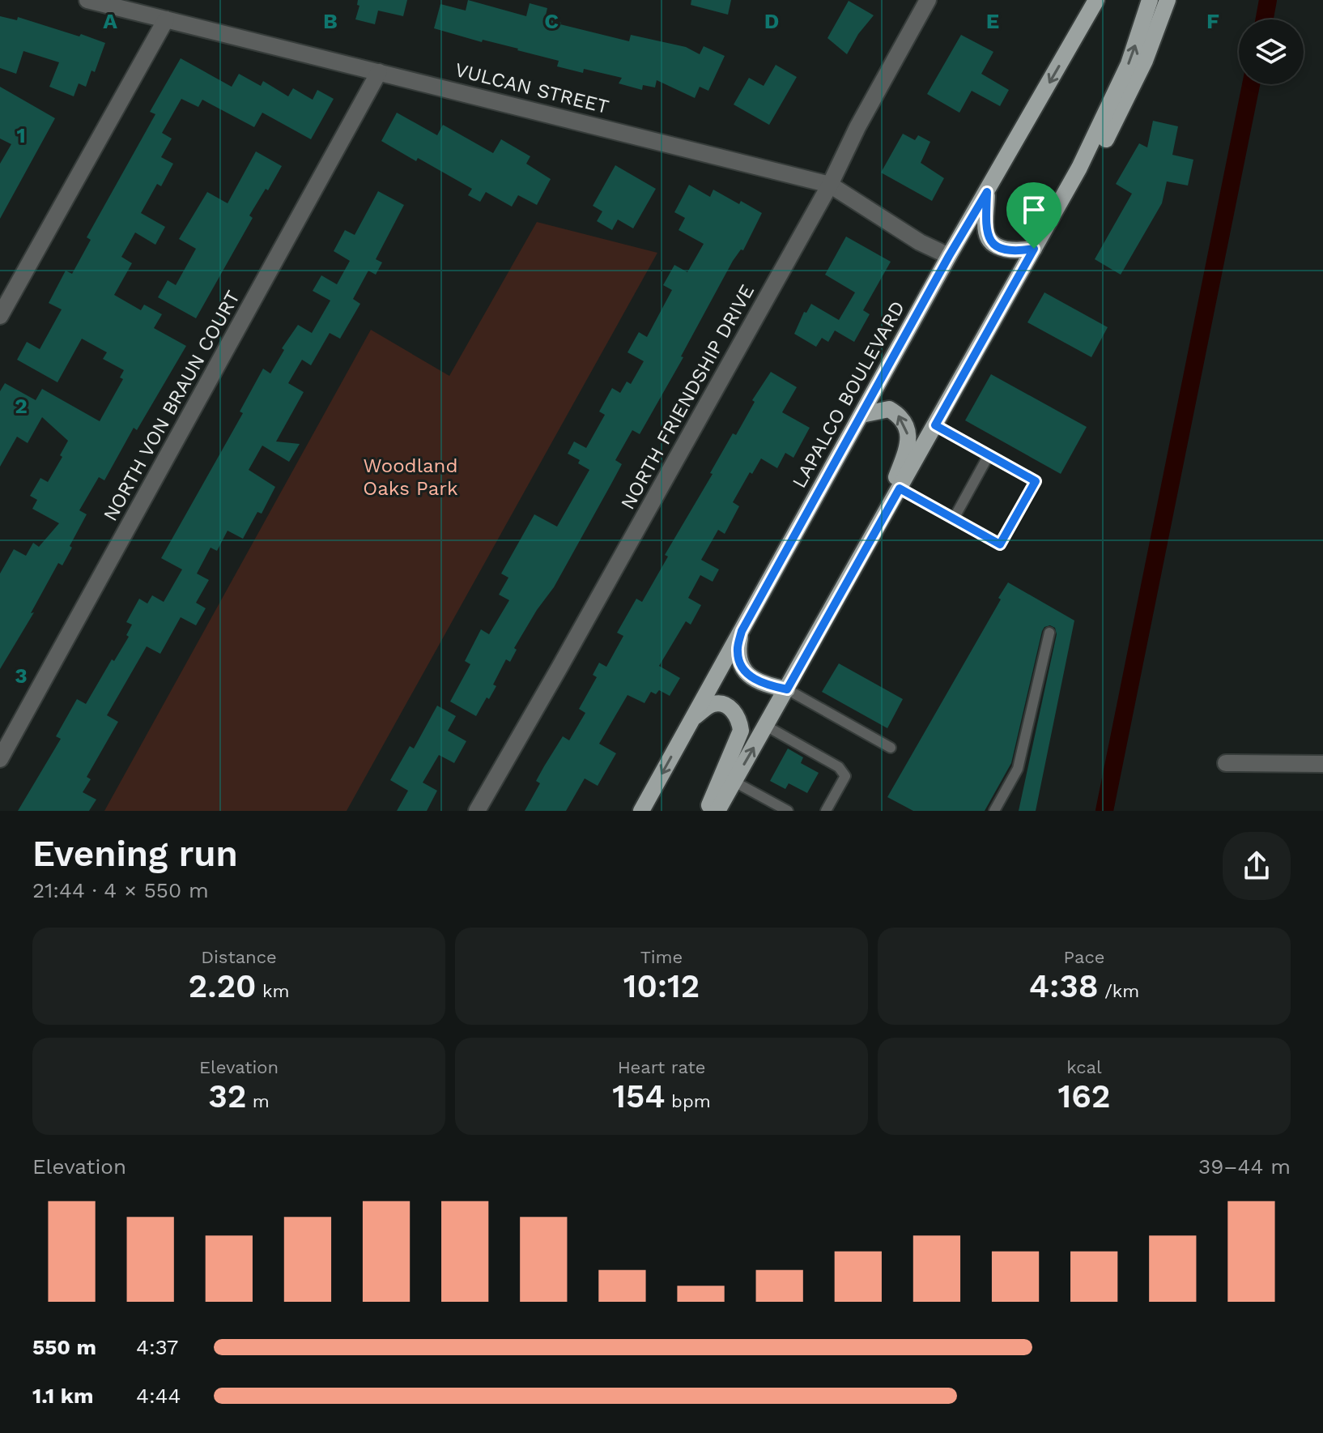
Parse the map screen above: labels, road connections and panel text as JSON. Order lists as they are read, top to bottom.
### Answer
{
  "streets": {
    "main road": ["LAPALCO BOULEVARD"],
    "street": ["VULCAN STREET", "NORTH FRIENDSHIP DRIVE", "NORTH VON BRAUN COURT"]
  },
  "crossings": [
    ["VULCAN STREET", "LAPALCO BOULEVARD"],
    ["VULCAN STREET", "NORTH FRIENDSHIP DRIVE"],
    ["VULCAN STREET", "NORTH VON BRAUN COURT"]
  ],
  "parks": ["Woodland Oaks Park"],
  "page": {
    "heading": ["Evening run", "21:44 · 4 × 550 m"],
    "stats": [
      ["Distance", "2.20 km"],
      ["Time", "10:12"],
      ["Pace", "4:38 /km"],
      ["Elevation", "32 m"],
      ["Heart rate", "154 bpm"],
      ["kcal", "162"]
    ],
    "chart": ["Elevation", "39–44 m"],
    "list": [
      {
        "name": "550 m",
        "note": "4:37"
      },
      {
        "name": "1.1 km",
        "note": "4:44"
      }
    ]
  },
  "grid": {
    "columns": [
      "A",
      "B",
      "C",
      "D",
      "E",
      "F"
    ],
    "rows": ["1", "2", "3"]
  }
}
